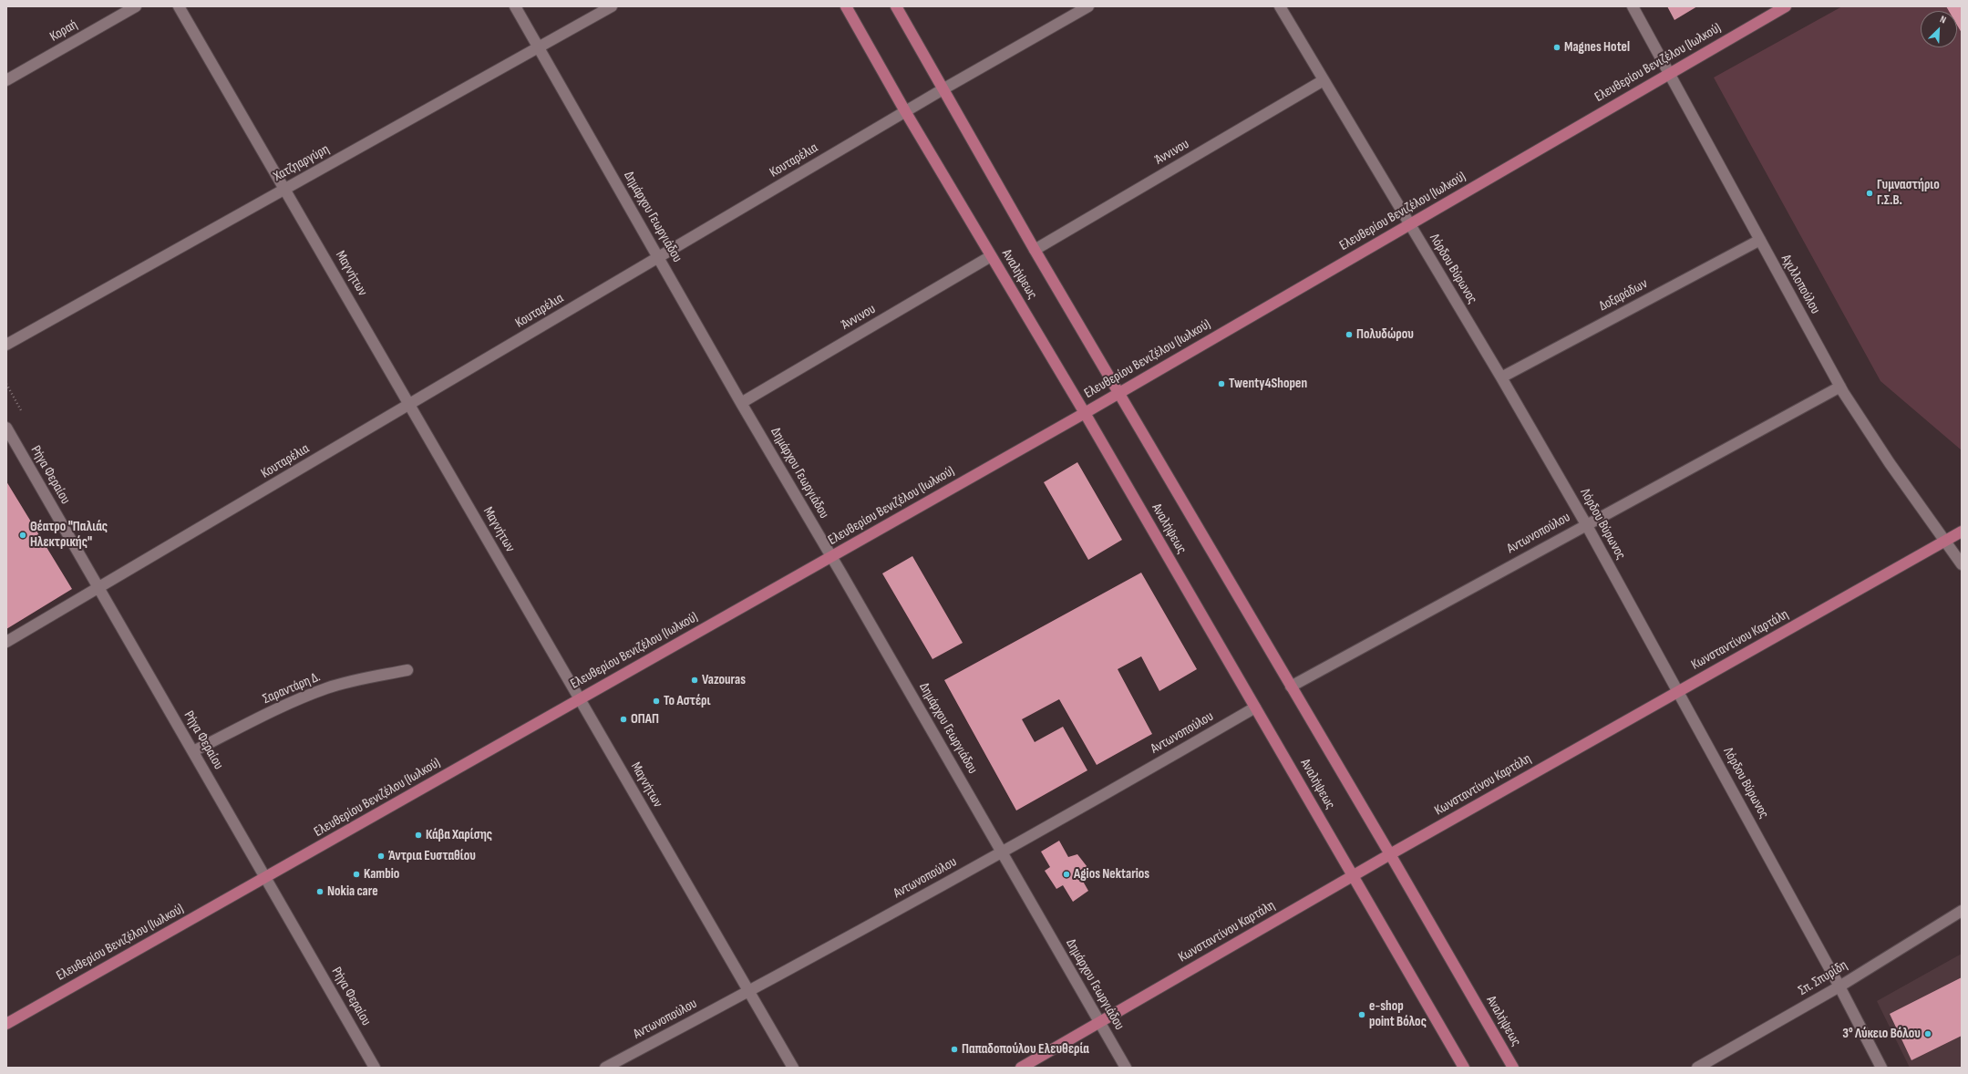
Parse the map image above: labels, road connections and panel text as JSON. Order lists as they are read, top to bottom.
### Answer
{
  "streets": {
    "main road": ["Ελευθερίου Βενιζέλου (Ιωλκού)", "Αναλήψεως", "Κωνσταντίνου Καρτάλη"],
    "street": [
      "Κοραή",
      "Άννινου",
      "Κουταρέλια",
      "Χατζηαργύρη",
      "Δημάρχου Γεωργιάδου",
      "Λόρδου Βύρωνος",
      "Μαγνήτων",
      "Αχιλλοπούλου",
      "Δοξαράδων",
      "Ρήγα Φεραίου",
      "Αντωνοπούλου",
      "Σαραντάρη Δ.",
      "Σπ. Σπυρίδη"
    ]
  },
  "crossings": [
    ["Ελευθερίου Βενιζέλου (Ιωλκού)", "Δημάρχου Γεωργιάδου"],
    ["Ελευθερίου Βενιζέλου (Ιωλκού)", "Λόρδου Βύρωνος"],
    ["Ελευθερίου Βενιζέλου (Ιωλκού)", "Μαγνήτων"],
    ["Ελευθερίου Βενιζέλου (Ιωλκού)", "Αναλήψεως"],
    ["Ελευθερίου Βενιζέλου (Ιωλκού)", "Αχιλλοπούλου"],
    ["Ελευθερίου Βενιζέλου (Ιωλκού)", "Ρήγα Φεραίου"],
    ["Άννινου", "Δημάρχου Γεωργιάδου"],
    ["Άννινου", "Λόρδου Βύρωνος"],
    ["Άννινου", "Αναλήψεως"],
    ["Κουταρέλια", "Δημάρχου Γεωργιάδου"],
    ["Κουταρέλια", "Μαγνήτων"],
    ["Κουταρέλια", "Αναλήψεως"],
    ["Κουταρέλια", "Ρήγα Φεραίου"],
    ["Χατζηαργύρη", "Δημάρχου Γεωργιάδου"],
    ["Χατζηαργύρη", "Μαγνήτων"],
    ["Δημάρχου Γεωργιάδου", "Αντωνοπούλου"],
    ["Δημάρχου Γεωργιάδου", "Κωνσταντίνου Καρτάλη"],
    ["Λόρδου Βύρωνος", "Δοξαράδων"],
    ["Λόρδου Βύρωνος", "Αντωνοπούλου"],
    ["Λόρδου Βύρωνος", "Κωνσταντίνου Καρτάλη"],
    ["Λόρδου Βύρωνος", "Σπ. Σπυρίδη"],
    ["Μαγνήτων", "Αντωνοπούλου"],
    ["Αναλήψεως", "Αντωνοπούλου"],
    ["Αναλήψεως", "Κωνσταντίνου Καρτάλη"],
    ["Αχιλλοπούλου", "Δοξαράδων"],
    ["Αχιλλοπούλου", "Αντωνοπούλου"],
    ["Αχιλλοπούλου", "Κωνσταντίνου Καρτάλη"],
    ["Ρήγα Φεραίου", "Σαραντάρη Δ."]
  ],
  "places": [
    "Magnes Hotel",
    "Γυμναστήριο Γ.Σ.Β.",
    "Πολυδώρου",
    "Twenty4Shopen",
    "Θέατρο \"Παλιάς Ηλεκτρικής\"",
    "Vazouras",
    "Το Αστέρι",
    "ΟΠΑΠ",
    "Κάβα Χαρίσης",
    "Άντρια Ευσταθίου",
    "Kambio",
    "Agios Nektarios",
    "Nokia care",
    "e-shop point Βόλος",
    "3° Λύκειο Βόλου",
    "Παπαδοπούλου Ελευθερία"
  ],
  "north": "top right"
}
